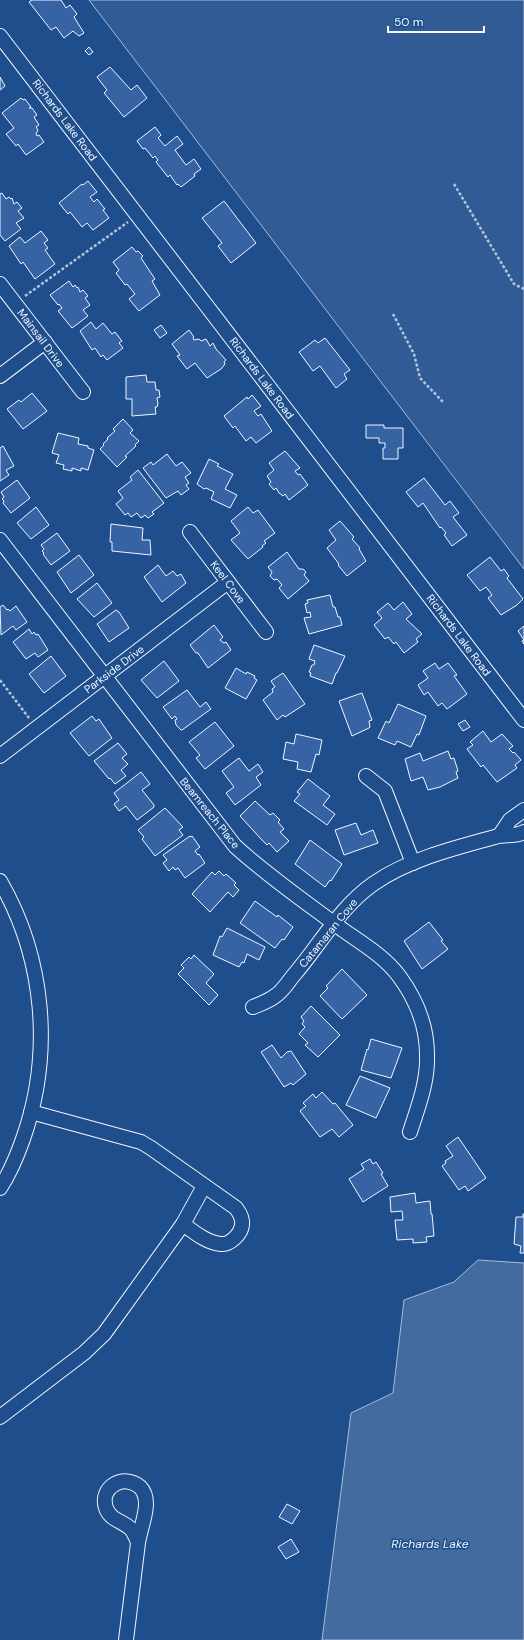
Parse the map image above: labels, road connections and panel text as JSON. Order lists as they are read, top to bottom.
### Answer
{
  "streets": {
    "street": [
      "Richards Lake Road",
      "Mainsail Drive",
      "Keel Cove",
      "Parkside Drive",
      "Beamreach Place",
      "Catamaran Cove"
    ]
  },
  "crossings": [
    ["Keel Cove", "Parkside Drive"],
    ["Parkside Drive", "Beamreach Place"],
    ["Beamreach Place", "Catamaran Cove"]
  ],
  "water": ["Richards Lake"],
  "scale_bar": "50 m"
}
